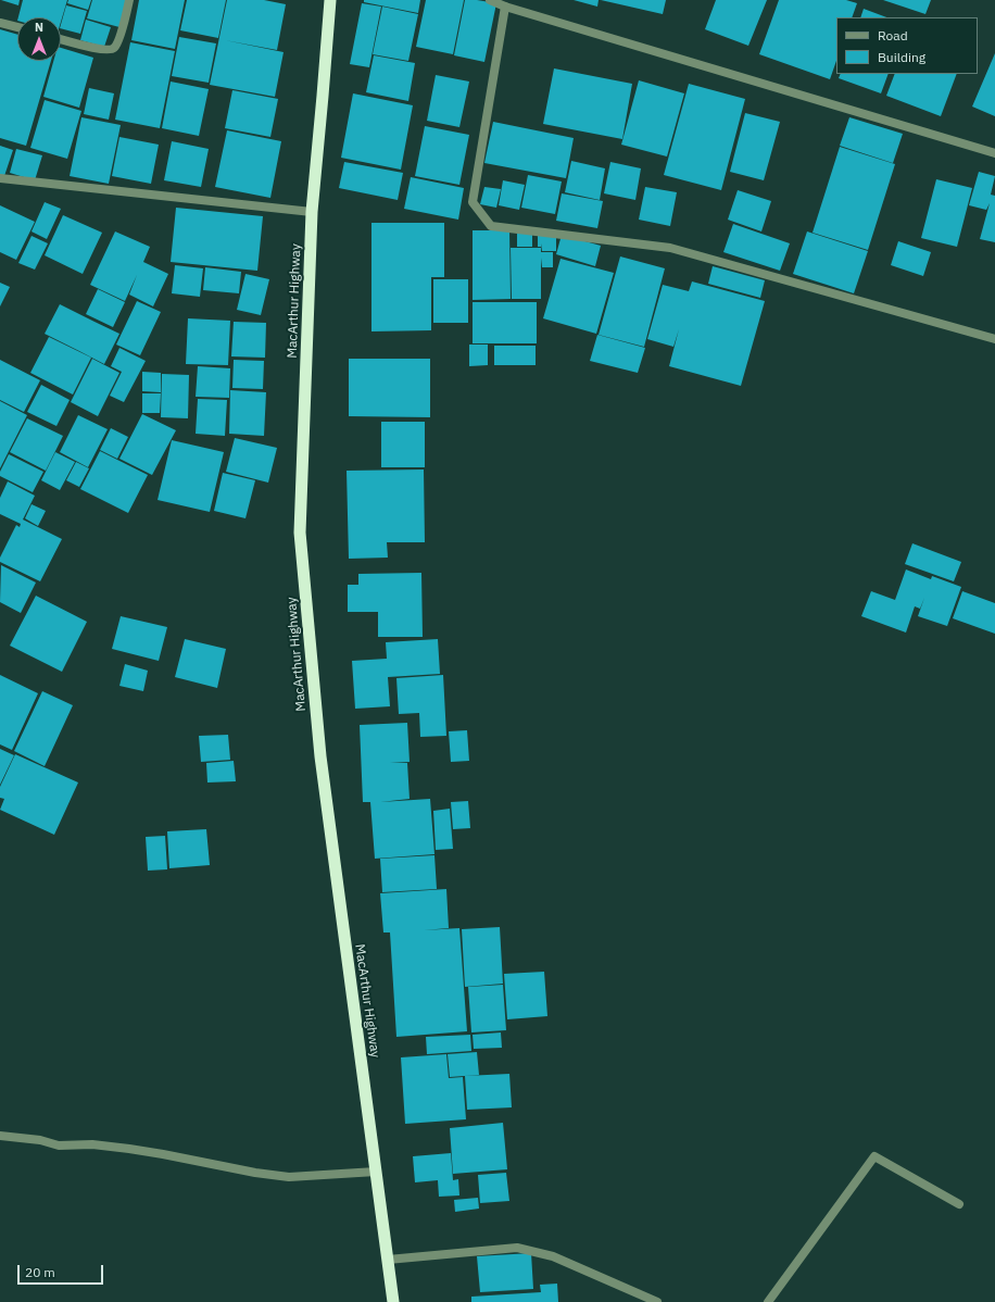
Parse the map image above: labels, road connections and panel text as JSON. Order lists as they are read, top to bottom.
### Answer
{
  "streets": {
    "highway": ["MacArthur Highway"]
  },
  "legend": ["Road", "Building"],
  "scale_bar": "20 m",
  "north": "top"
}
